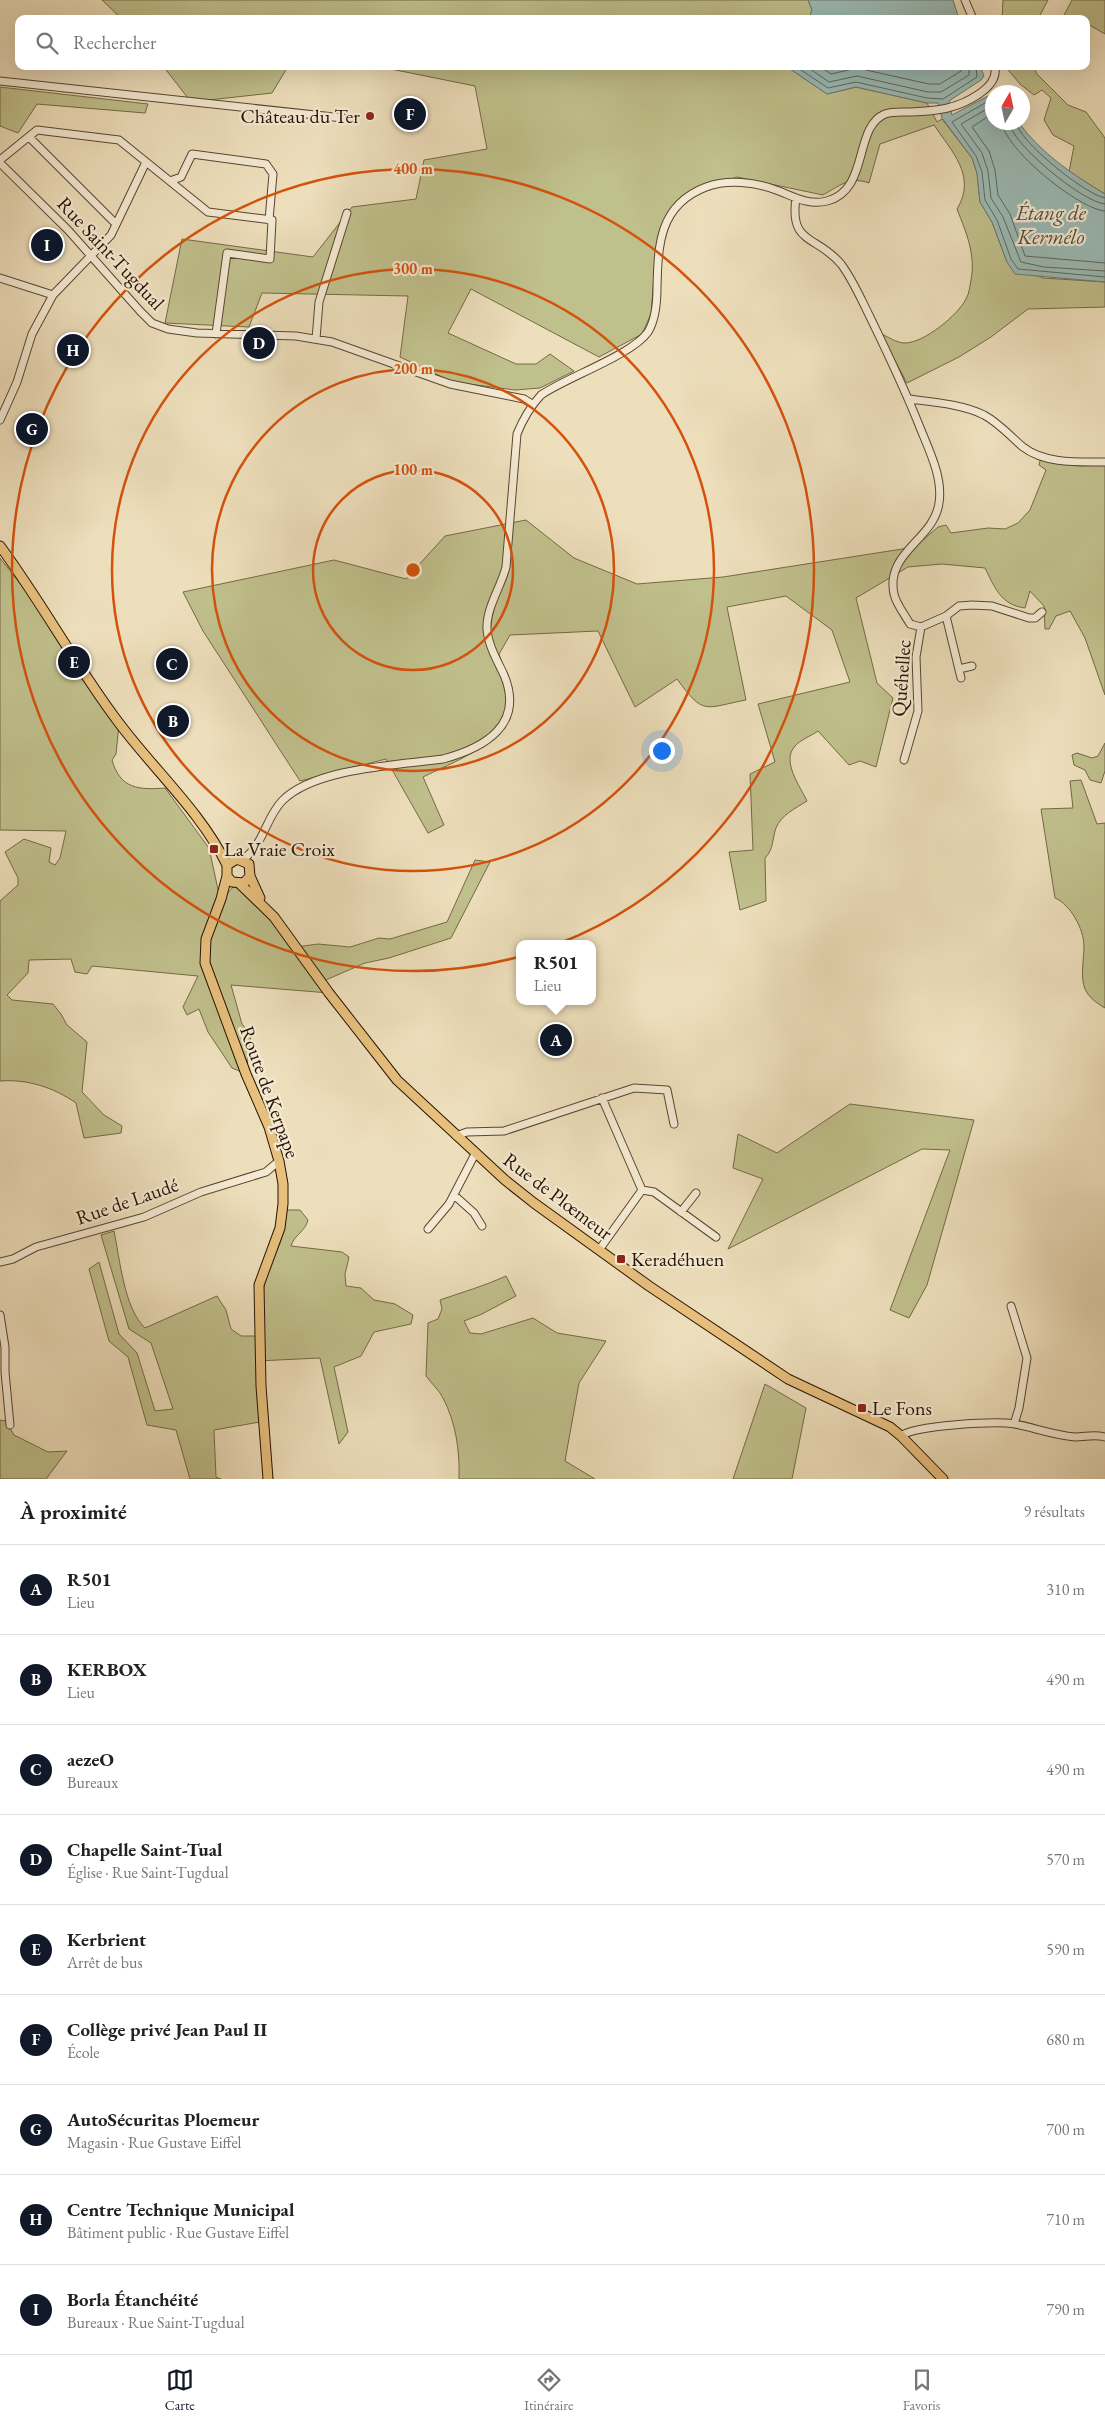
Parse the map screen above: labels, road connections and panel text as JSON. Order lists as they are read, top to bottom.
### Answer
{
  "streets": {
    "main road": ["Route de Kerpape", "Rue de Plœmeur"],
    "street": ["Rue Saint-Tugdual", "Quéhellec", "Rue de Laudé"]
  },
  "crossings": [
    ["Route de Kerpape", "Rue de Plœmeur"],
    ["Route de Kerpape", "Rue de Laudé"]
  ],
  "water": ["Étang de Kermélo"],
  "places": {
    "other": ["Château du Ter"],
    "transit": ["La Vraie Croix", "Keradéhuen", "Le Fons"]
  },
  "north": "top",
  "page": {
    "search": "Rechercher",
    "pins": [
      "F",
      "I",
      "D",
      "H",
      "G",
      "E",
      "C",
      "B",
      "A"
    ],
    "popup": ["R501", "Lieu"],
    "heading": ["À proximité", "9 résultats"],
    "list": [
      {
        "mark": "A",
        "name": "R501",
        "note": "Lieu",
        "value": "310 m"
      },
      {
        "mark": "B",
        "name": "KERBOX",
        "note": "Lieu",
        "value": "490 m"
      },
      {
        "mark": "C",
        "name": "aezeO",
        "note": "Bureaux",
        "value": "490 m"
      },
      {
        "mark": "D",
        "name": "Chapelle Saint-Tual",
        "note": "Église · Rue Saint-Tugdual",
        "value": "570 m"
      },
      {
        "mark": "E",
        "name": "Kerbrient",
        "note": "Arrêt de bus",
        "value": "590 m"
      },
      {
        "mark": "F",
        "name": "Collège privé Jean Paul II",
        "note": "École",
        "value": "680 m"
      },
      {
        "mark": "G",
        "name": "AutoSécuritas Ploemeur",
        "note": "Magasin · Rue Gustave Eiffel",
        "value": "700 m"
      },
      {
        "mark": "H",
        "name": "Centre Technique Municipal",
        "note": "Bâtiment public · Rue Gustave Eiffel",
        "value": "710 m"
      },
      {
        "mark": "I",
        "name": "Borla Étanchéité",
        "note": "Bureaux · Rue Saint-Tugdual",
        "value": "790 m"
      }
    ],
    "nav": ["Carte", "Itinéraire", "Favoris"]
  },
  "rings": [
    "400 m",
    "300 m",
    "200 m",
    "100 m"
  ]
}
